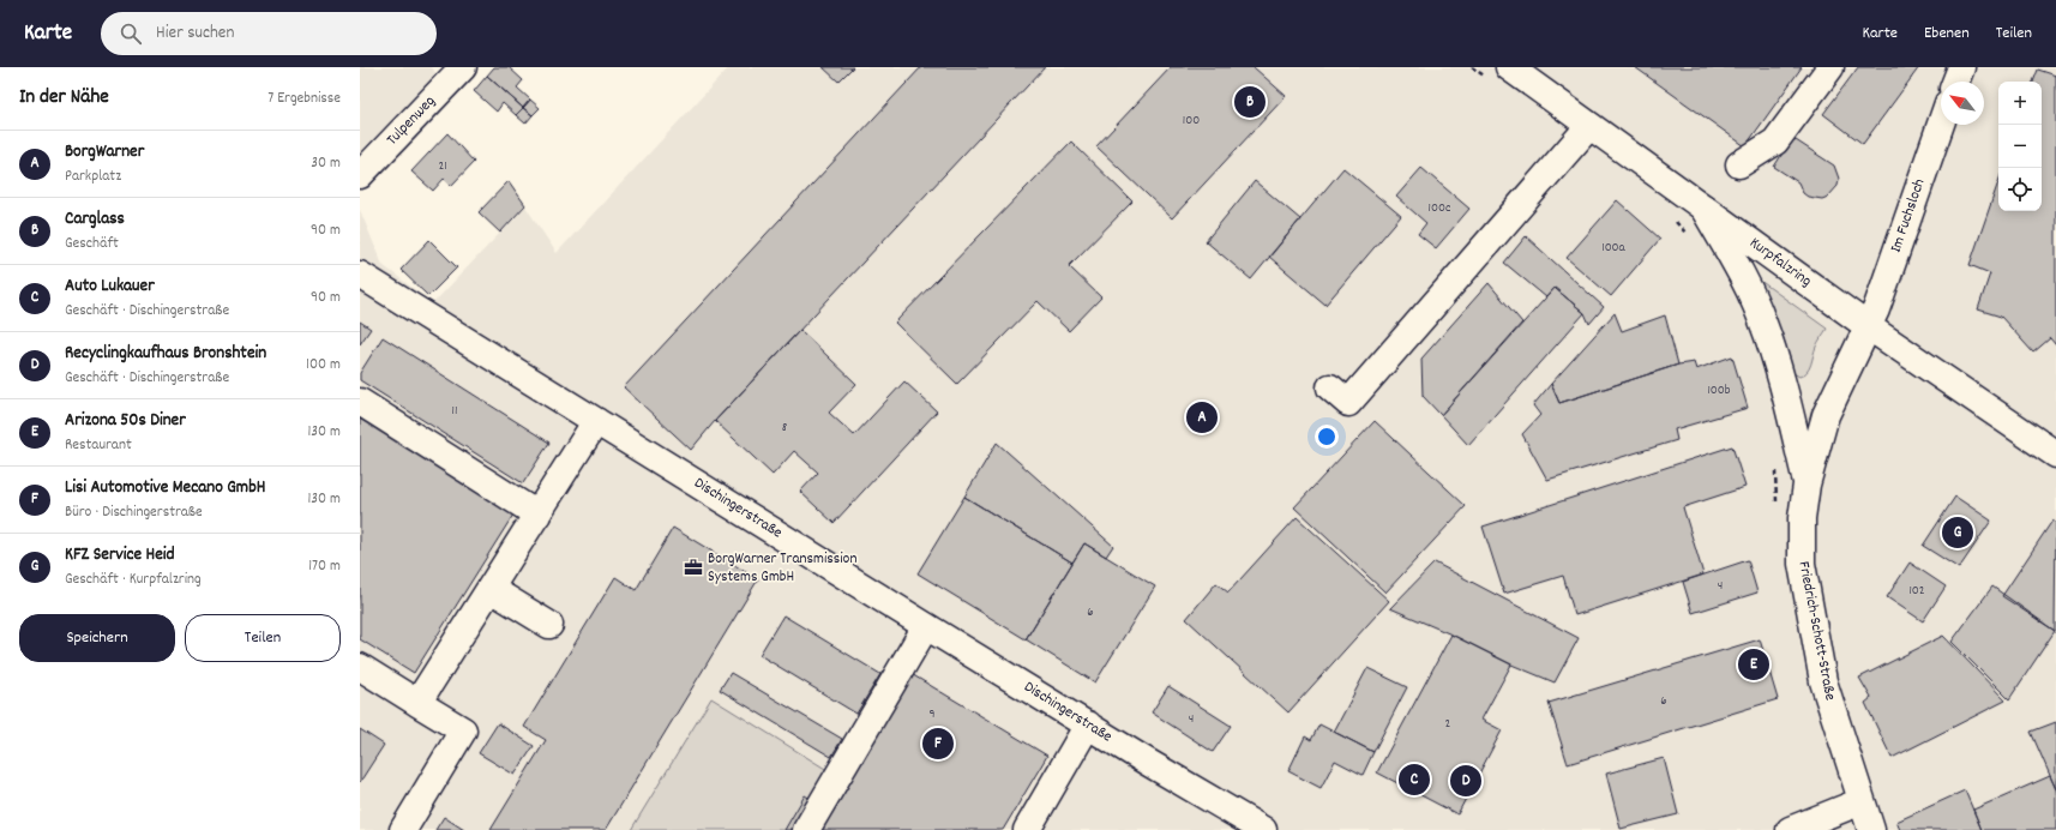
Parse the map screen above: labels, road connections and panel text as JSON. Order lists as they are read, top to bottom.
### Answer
{
  "streets": {
    "street": [
      "Tulpenweg",
      "Im Fuchsloch",
      "Kurpfalzring",
      "Dischingerstraße",
      "Friedrich-Schott-Straße"
    ]
  },
  "crossings": [
    ["Im Fuchsloch", "Kurpfalzring"],
    ["Im Fuchsloch", "Friedrich-Schott-Straße"],
    ["Kurpfalzring", "Friedrich-Schott-Straße"]
  ],
  "places": {
    "office": ["BorgWarner Transmission Systems GmbH"]
  },
  "house_numbers": [
    "100",
    "21",
    "100c",
    "100a",
    "100b",
    "11",
    "8",
    "4",
    "102",
    "6",
    "6",
    "9",
    "4",
    "2"
  ],
  "north": "top left",
  "page": {
    "header": "Karte",
    "search": "Hier suchen",
    "nav": ["Karte", "Ebenen", "Teilen"],
    "heading": ["In der Nähe", "7 Ergebnisse"],
    "map_buttons": ["+", "−"],
    "pins": [
      "B",
      "A",
      "G",
      "E",
      "F",
      "C",
      "D"
    ],
    "list": [
      {
        "mark": "A",
        "name": "BorgWarner",
        "note": "Parkplatz",
        "value": "30 m"
      },
      {
        "mark": "B",
        "name": "Carglass",
        "note": "Geschäft",
        "value": "90 m"
      },
      {
        "mark": "C",
        "name": "Auto Lukauer",
        "note": "Geschäft · Dischingerstraße",
        "value": "90 m"
      },
      {
        "mark": "D",
        "name": "Recyclingkaufhaus Bronshtein",
        "note": "Geschäft · Dischingerstraße",
        "value": "100 m"
      },
      {
        "mark": "E",
        "name": "Arizona 50s Diner",
        "note": "Restaurant",
        "value": "130 m"
      },
      {
        "mark": "F",
        "name": "Lisi Automotive Mecano GmbH",
        "note": "Büro · Dischingerstraße",
        "value": "130 m"
      },
      {
        "mark": "G",
        "name": "KFZ Service Heid",
        "note": "Geschäft · Kurpfalzring",
        "value": "170 m"
      }
    ],
    "buttons": ["Speichern", "Teilen"]
  }
}
